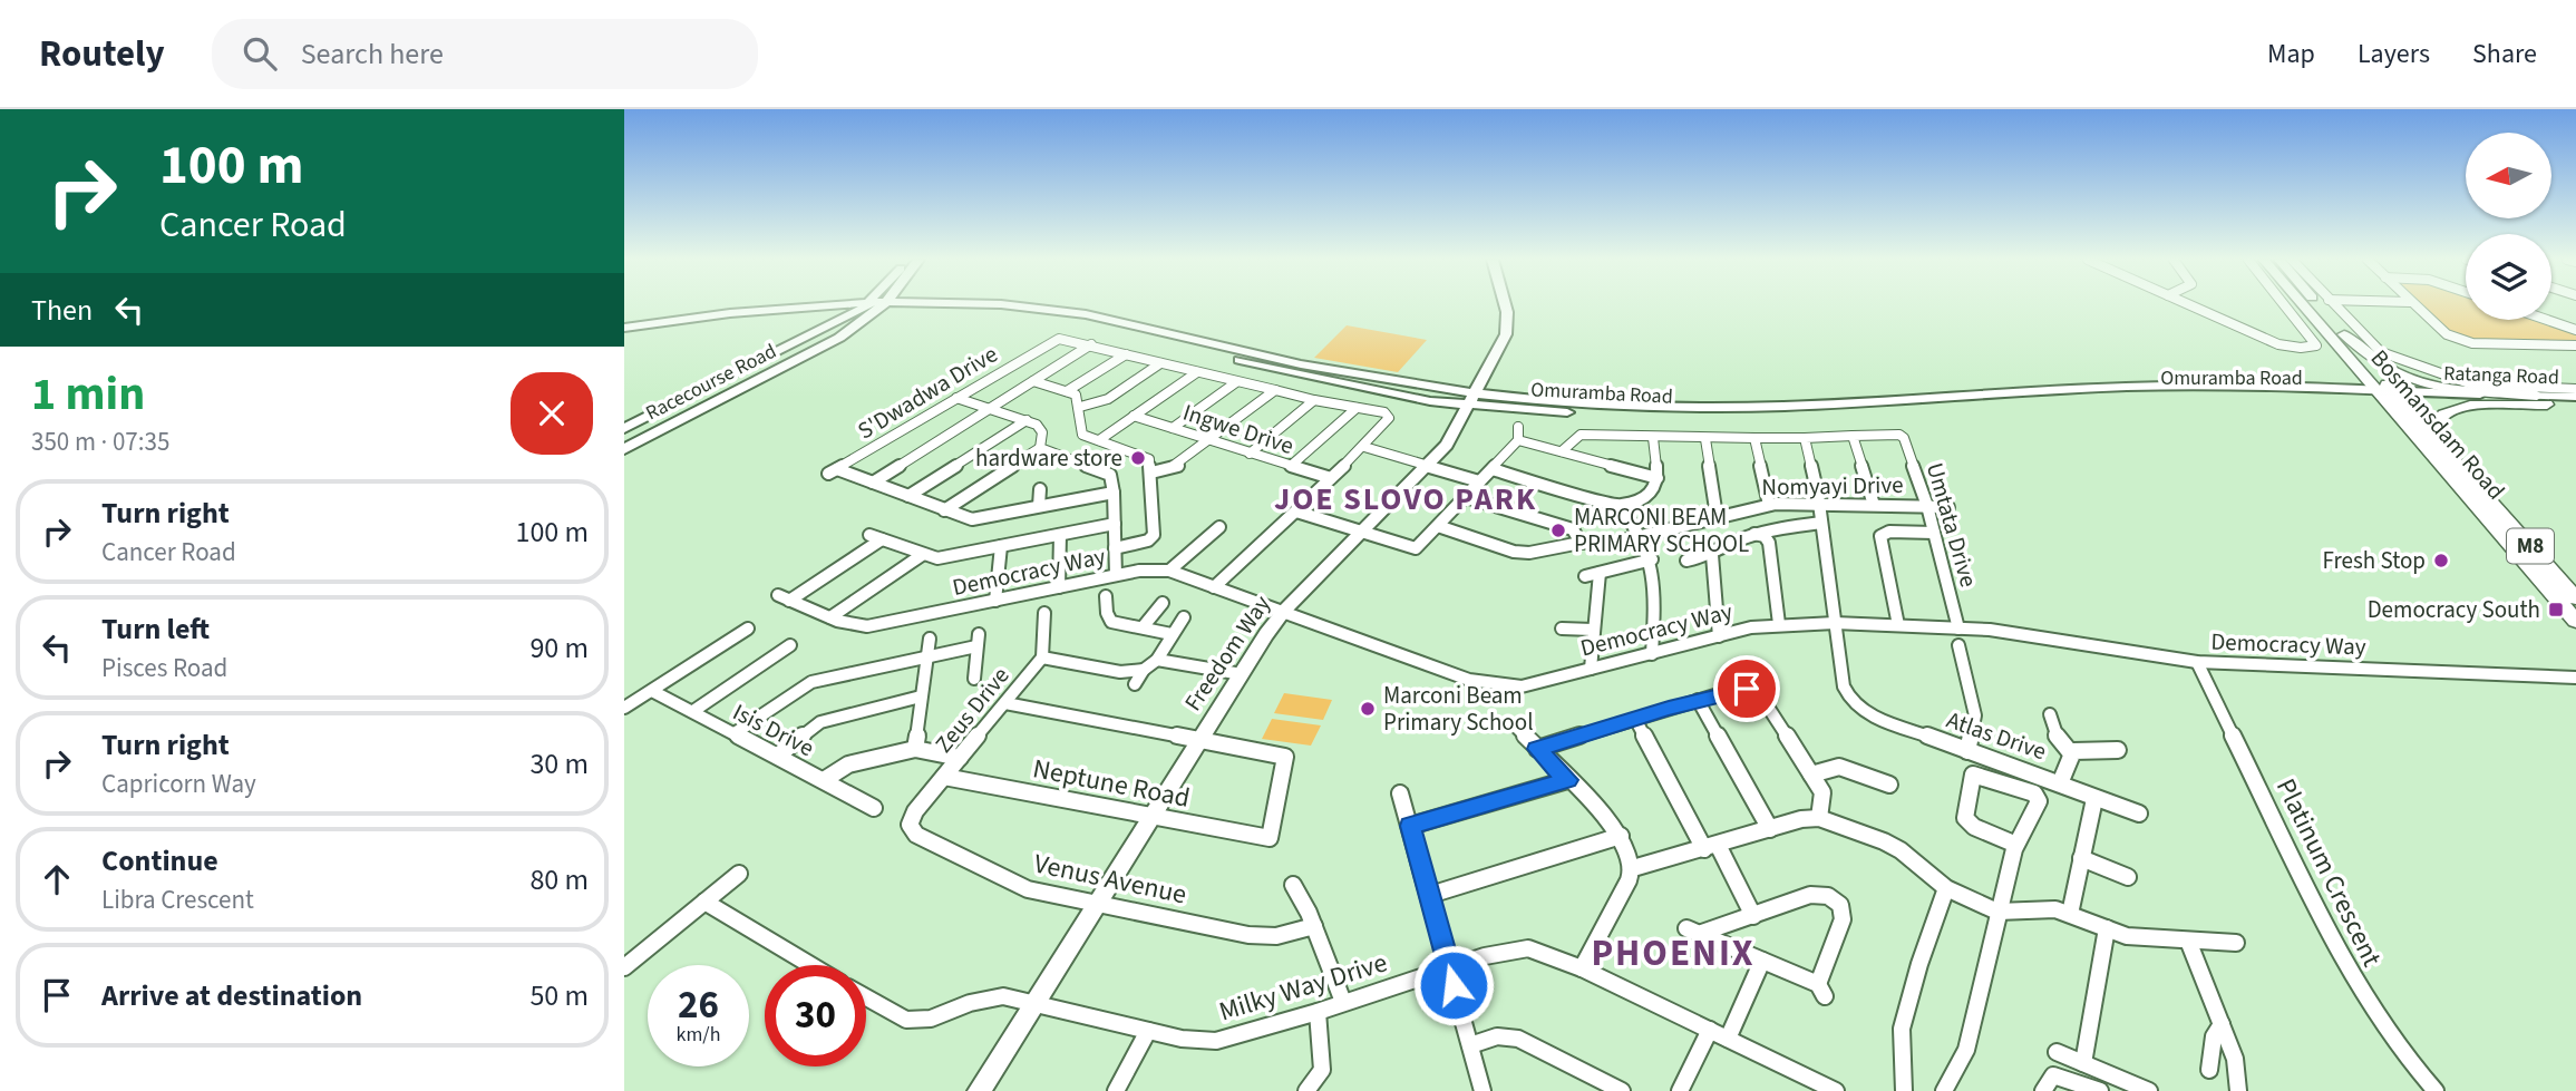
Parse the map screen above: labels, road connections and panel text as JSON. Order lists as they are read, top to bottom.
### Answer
{
  "streets": {
    "main road": [
      "Ratanga Road",
      "Omuramba Road",
      "Racecourse Road",
      "Bosmansdam Road",
      "M8",
      "Freedom Way"
    ],
    "street": [
      "S'Dwadwa Drive",
      "Ingwe Drive",
      "Nomyayi Drive",
      "Umtata Drive",
      "Democracy Way",
      "Zeus Drive",
      "Isis Drive",
      "Atlas Drive",
      "Neptune Road",
      "Platinum Crescent",
      "Venus Avenue",
      "Milky Way Drive"
    ]
  },
  "crossings": [
    ["Ratanga Road", "Omuramba Road"],
    ["Ratanga Road", "Bosmansdam Road"],
    ["Omuramba Road", "Bosmansdam Road"],
    ["Omuramba Road", "Freedom Way"],
    ["Nomyayi Drive", "Umtata Drive"],
    ["Nomyayi Drive", "Atlas Drive"],
    ["Umtata Drive", "Democracy Way"],
    ["Democracy Way", "Freedom Way"],
    ["Democracy Way", "Atlas Drive"],
    ["Democracy Way", "Platinum Crescent"],
    ["Freedom Way", "Neptune Road"],
    ["Freedom Way", "Venus Avenue"],
    ["Freedom Way", "Milky Way Drive"],
    ["Zeus Drive", "Neptune Road"],
    ["Zeus Drive", "Venus Avenue"]
  ],
  "districts": ["JOE SLOVO PARK", "PHOENIX"],
  "places": {
    "other": [
      "hardware store",
      "MARCONI BEAM PRIMARY SCHOOL",
      "Fresh Stop",
      "Marconi Beam Primary School"
    ],
    "transit": ["Democracy South"]
  },
  "north": "left",
  "page": {
    "header": "Routely",
    "search": "Search here",
    "nav": ["Map", "Layers", "Share"],
    "turn": ["100 m", "Cancer Road"],
    "then": "Then",
    "heading": ["1 min", "350 m · 07:35"],
    "list": [
      {
        "name": "Turn right",
        "note": "Cancer Road",
        "value": "100 m"
      },
      {
        "name": "Turn left",
        "note": "Pisces Road",
        "value": "90 m"
      },
      {
        "name": "Turn right",
        "note": "Capricorn Way",
        "value": "30 m"
      },
      {
        "name": "Continue",
        "note": "Libra Crescent",
        "value": "80 m"
      },
      {
        "name": "Arrive at destination",
        "value": "50 m"
      }
    ],
    "speed": "26 km/h",
    "limit": "30"
  }
}
